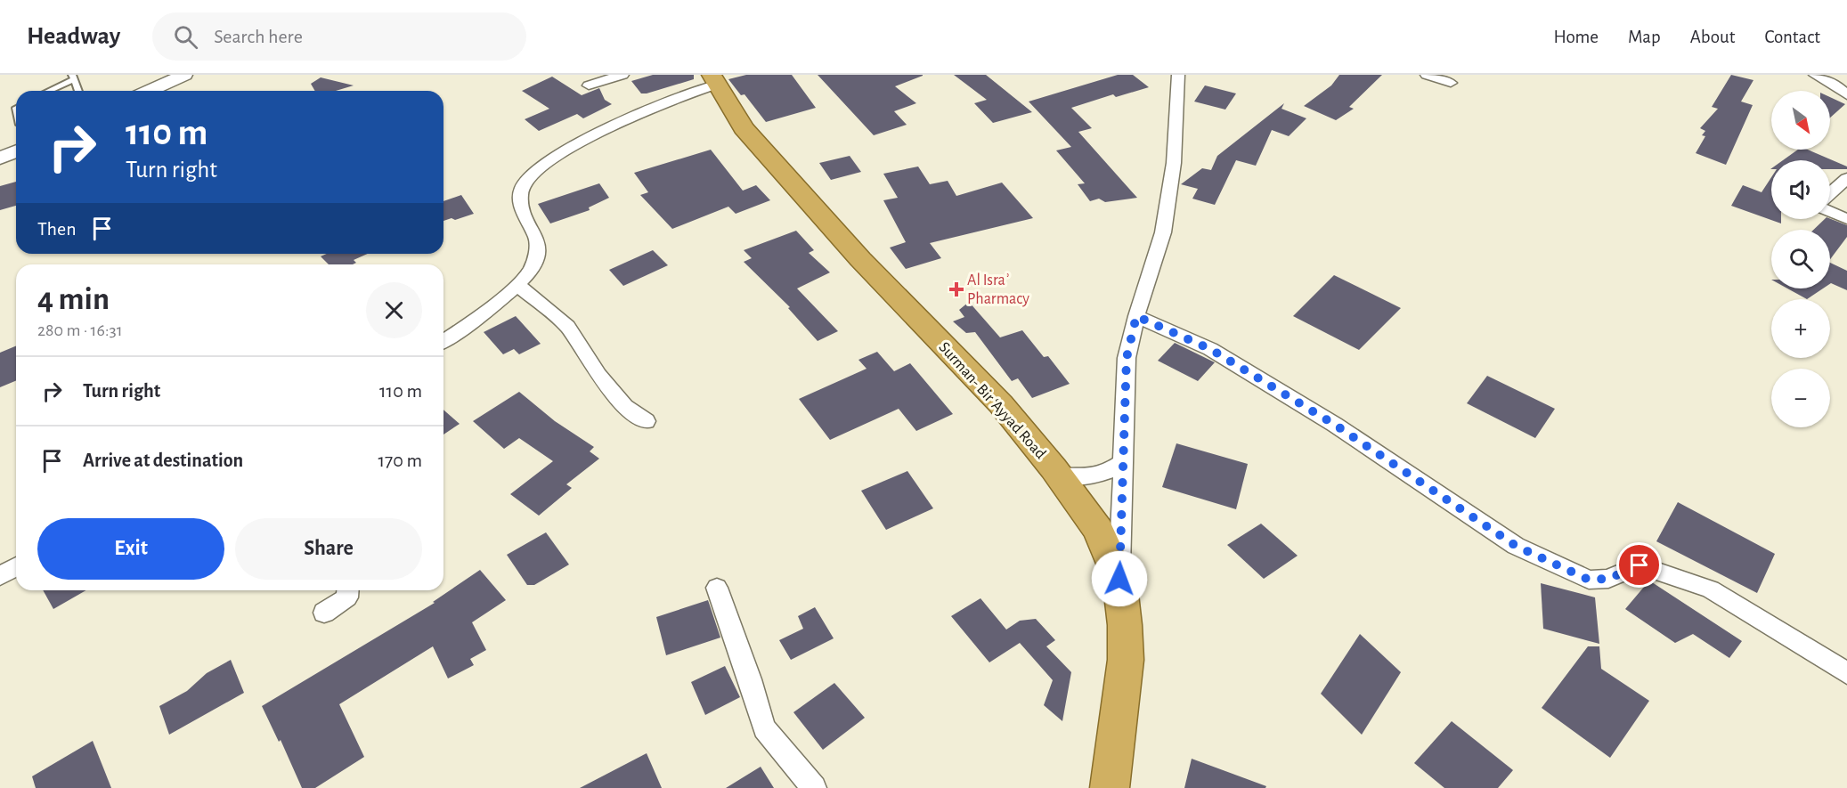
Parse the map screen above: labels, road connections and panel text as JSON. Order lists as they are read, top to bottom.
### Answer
{
  "streets": {
    "highway": ["Surman- Bir ‘Ayyad Road"]
  },
  "places": {
    "health": ["Al Israʾ Pharmacy"]
  },
  "north": "bottom right",
  "page": {
    "header": "Headway",
    "search": "Search here",
    "nav": [
      "Home",
      "Map",
      "About",
      "Contact"
    ],
    "map_buttons": ["+", "−"],
    "turn": ["110 m", "Turn right"],
    "then": "Then",
    "heading": ["4 min", "280 m · 16:31"],
    "list": [
      {
        "name": "Turn right",
        "value": "110 m"
      },
      {
        "name": "Arrive at destination",
        "value": "170 m"
      }
    ],
    "buttons": ["Exit", "Share"]
  }
}
